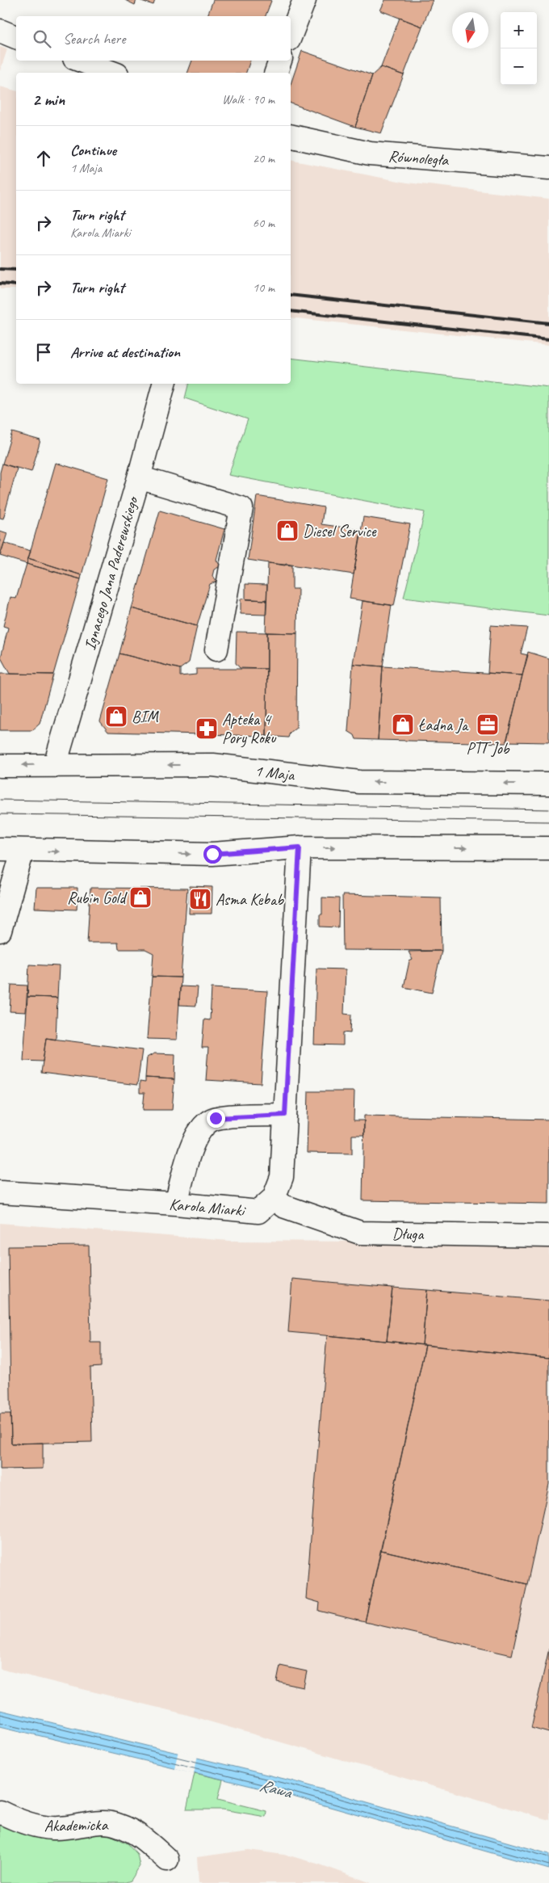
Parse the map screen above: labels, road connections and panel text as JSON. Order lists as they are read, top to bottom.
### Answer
{
  "streets": {
    "street": [
      "Równoległa",
      "Ignacego Jana Paderewskiego",
      "1 Maja",
      "Karola Miarki",
      "Długa",
      "Akademicka"
    ]
  },
  "crossings": [
    ["Ignacego Jana Paderewskiego", "1 Maja"],
    ["Karola Miarki", "Długa"]
  ],
  "water": ["Rawa"],
  "places": {
    "shop": [
      "Diesel Service",
      "BIM",
      "Ładna Ja",
      "Rubin Gold"
    ],
    "office": ["PTT Job"],
    "pharmacy": ["Apteka 4 Pory Roku"],
    "restaurant": ["Asma Kebab"]
  },
  "north": "bottom",
  "page": {
    "map_buttons": ["+", "−"],
    "search": "Search here",
    "heading": ["2 min", "Walk · 90 m"],
    "list": [
      ["Continue", "1 Maja", "20 m"],
      ["Turn right", "Karola Miarki", "60 m"],
      ["Turn right", "10 m"],
      "Arrive at destination"
    ]
  }
}
